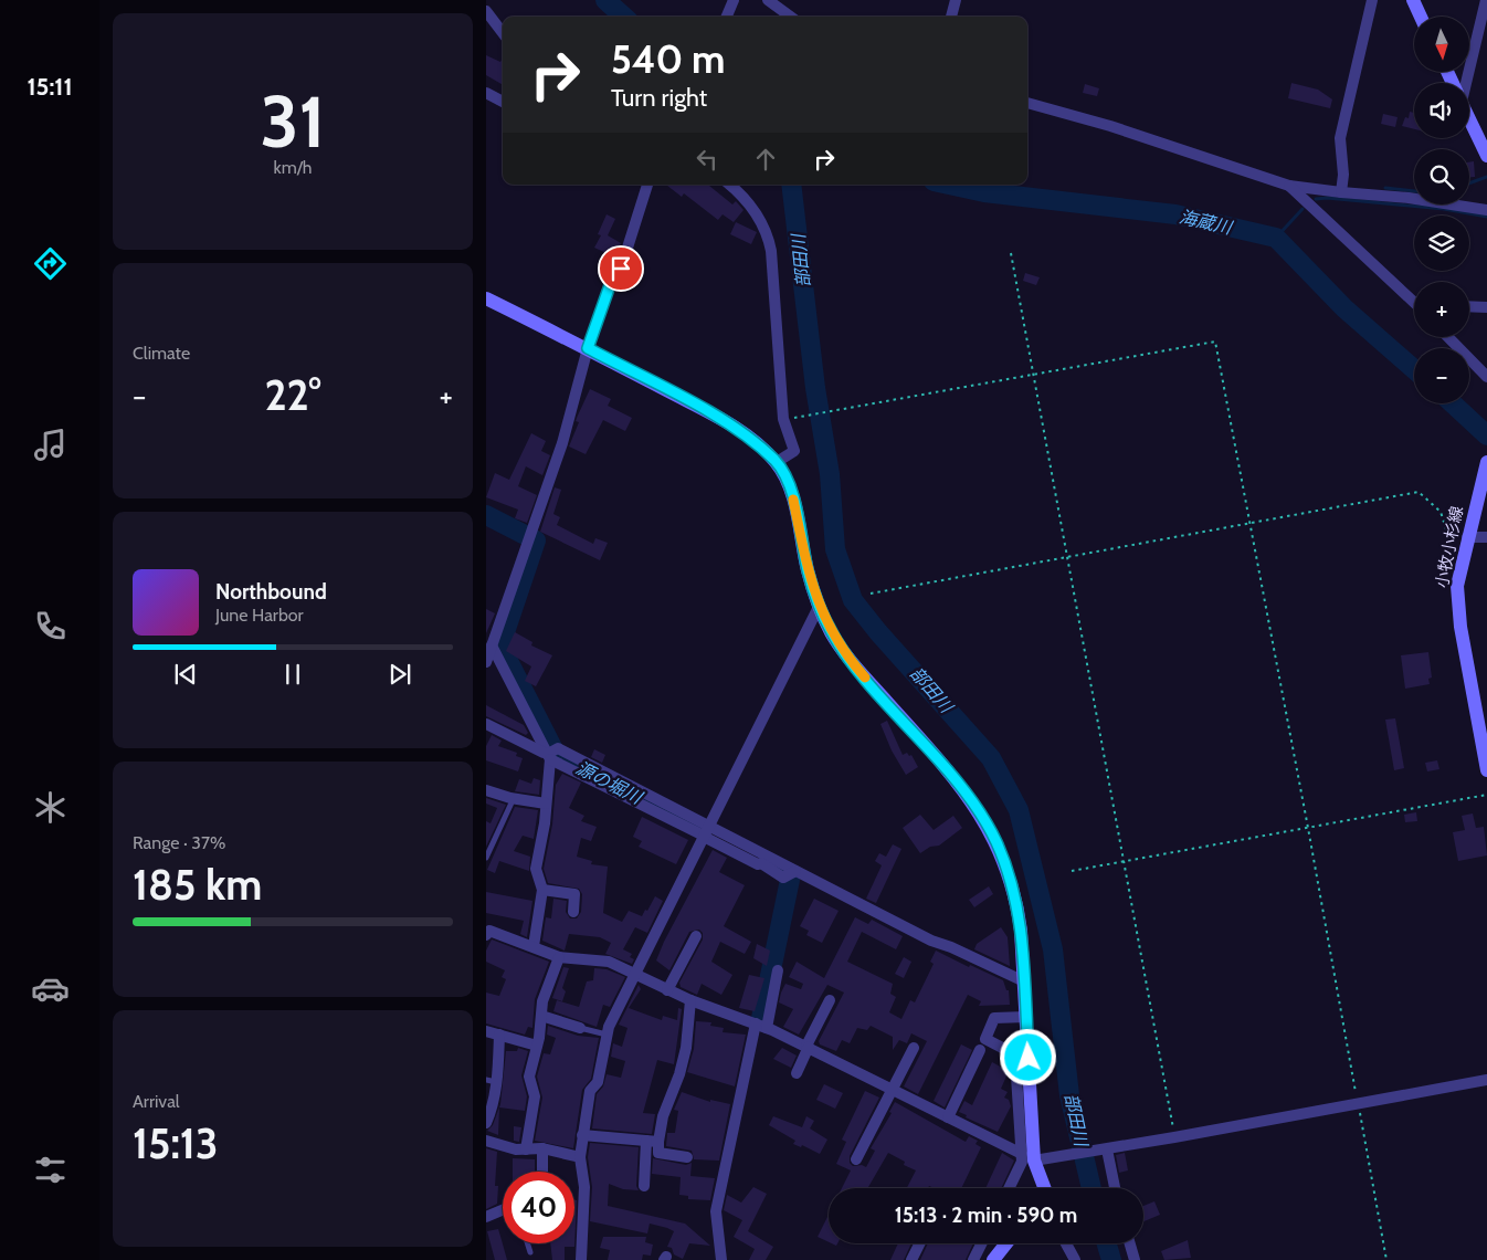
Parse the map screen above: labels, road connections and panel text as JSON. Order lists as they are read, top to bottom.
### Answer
{
  "streets": {
    "street": ["小牧小杉線"]
  },
  "water": ["海蔵川", "部田川", "源の堀川"],
  "north": "bottom",
  "page": {
    "tabs": "15:11",
    "tile": [
      ["31", "km/h"],
      "Climate",
      ["Range · 37%", "185 km"],
      ["Arrival", "15:13"]
    ],
    "map_buttons": ["+", "−"],
    "turn": ["540 m", "Turn right"],
    "heat": ["−", "22°", "+"],
    "song": ["Northbound", "June Harbor"],
    "limit": "40",
    "trip": "15:13 · 2 min · 590 m"
  }
}
